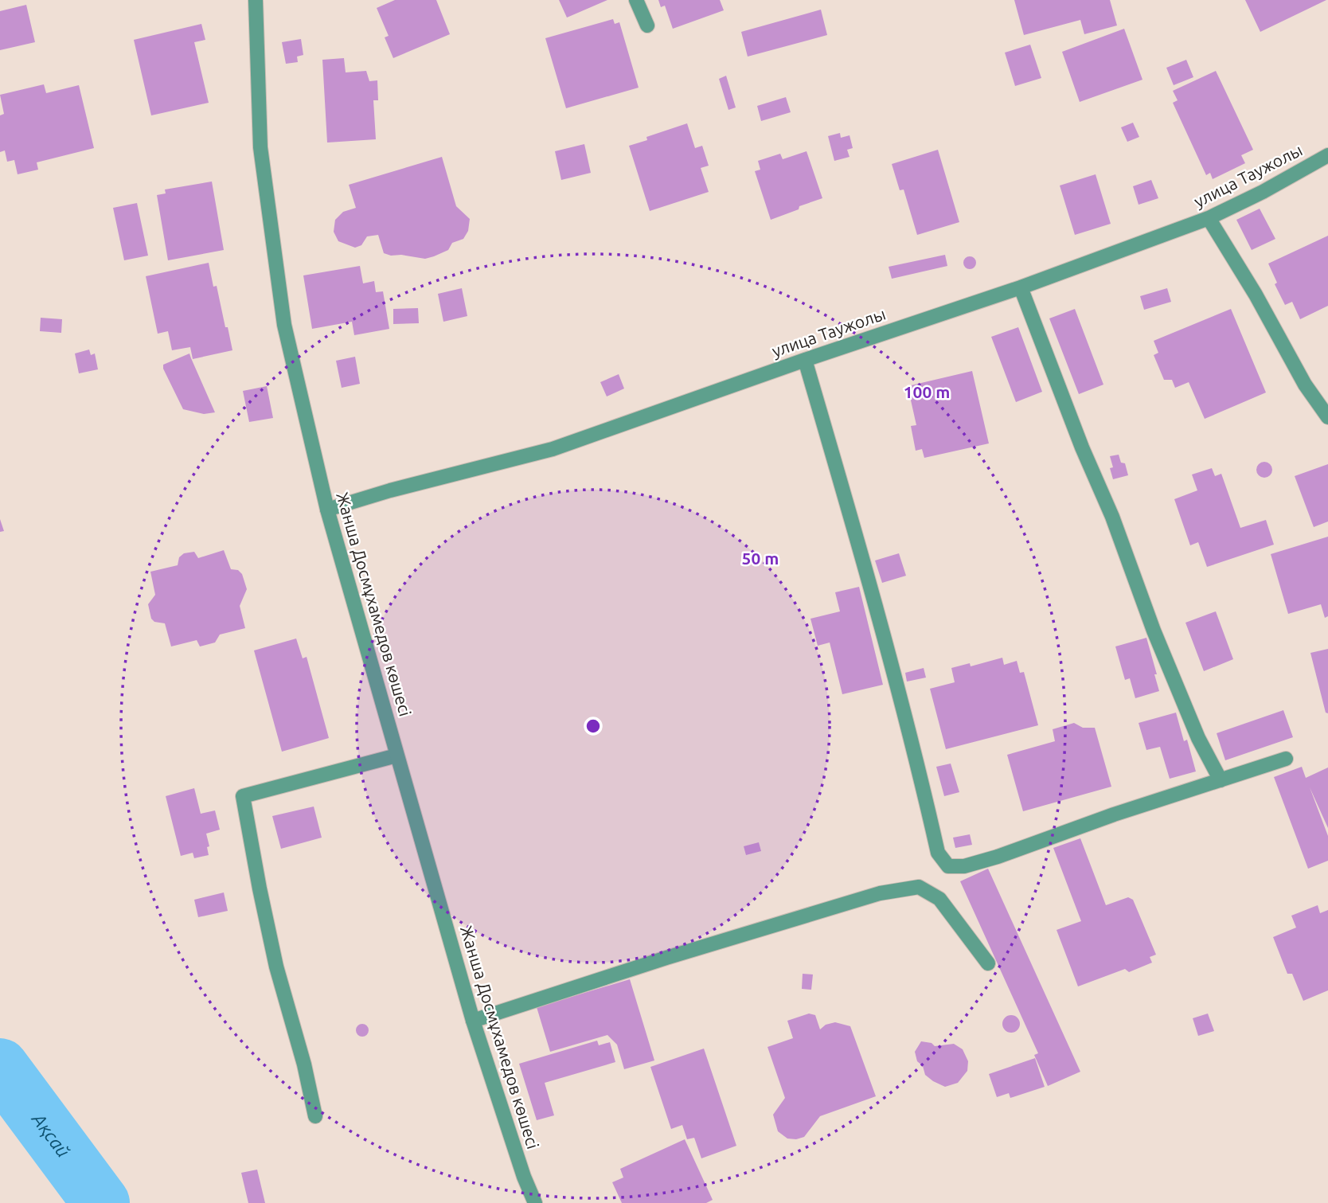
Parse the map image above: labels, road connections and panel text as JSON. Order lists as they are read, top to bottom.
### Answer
{
  "streets": {
    "street": ["улица Таужолы", "Жанша Досмұхамедов көшесі"]
  },
  "crossings": [
    ["улица Таужолы", "Жанша Досмұхамедов көшесі"]
  ],
  "water": ["Ақсай"],
  "rings": ["100 m", "50 m"]
}
